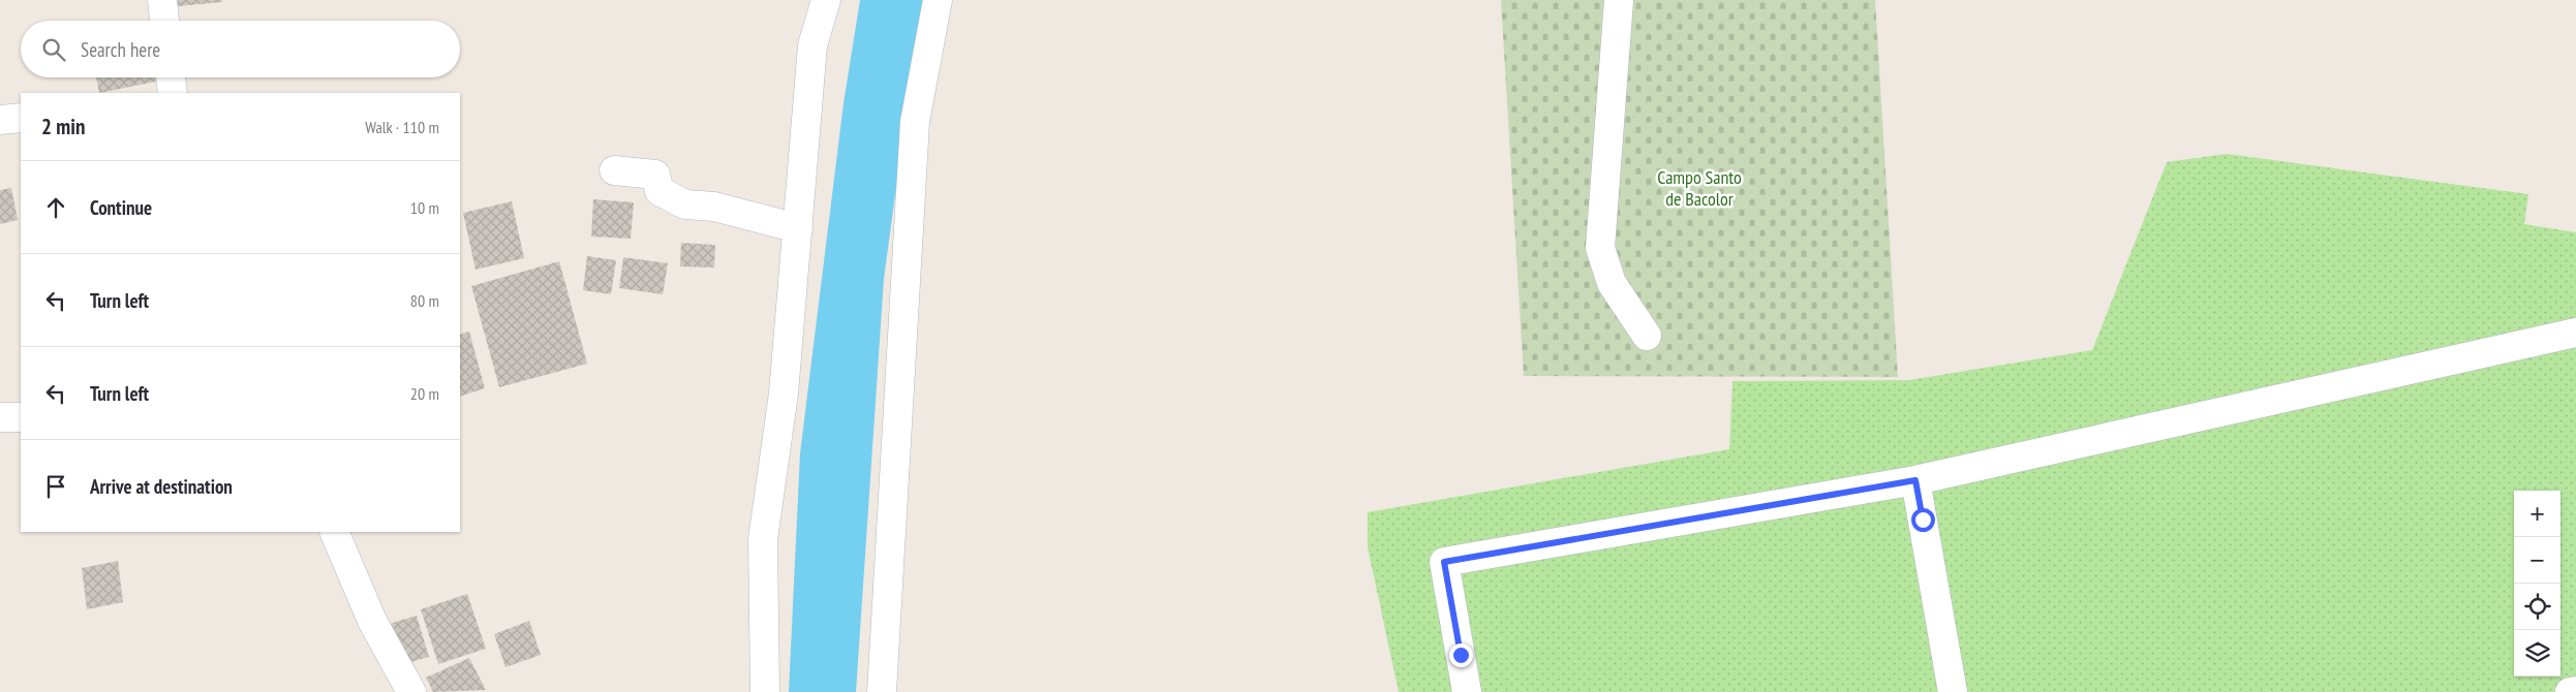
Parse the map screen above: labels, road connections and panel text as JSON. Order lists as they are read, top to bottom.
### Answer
{
  "parks": ["Campo Santo de Bacolor"],
  "page": {
    "search": "Search here",
    "heading": ["2 min", "Walk · 110 m"],
    "list": [
      ["Continue", "10 m"],
      ["Turn left", "80 m"],
      ["Turn left", "20 m"],
      "Arrive at destination"
    ],
    "map_buttons": ["+", "−"]
  }
}
